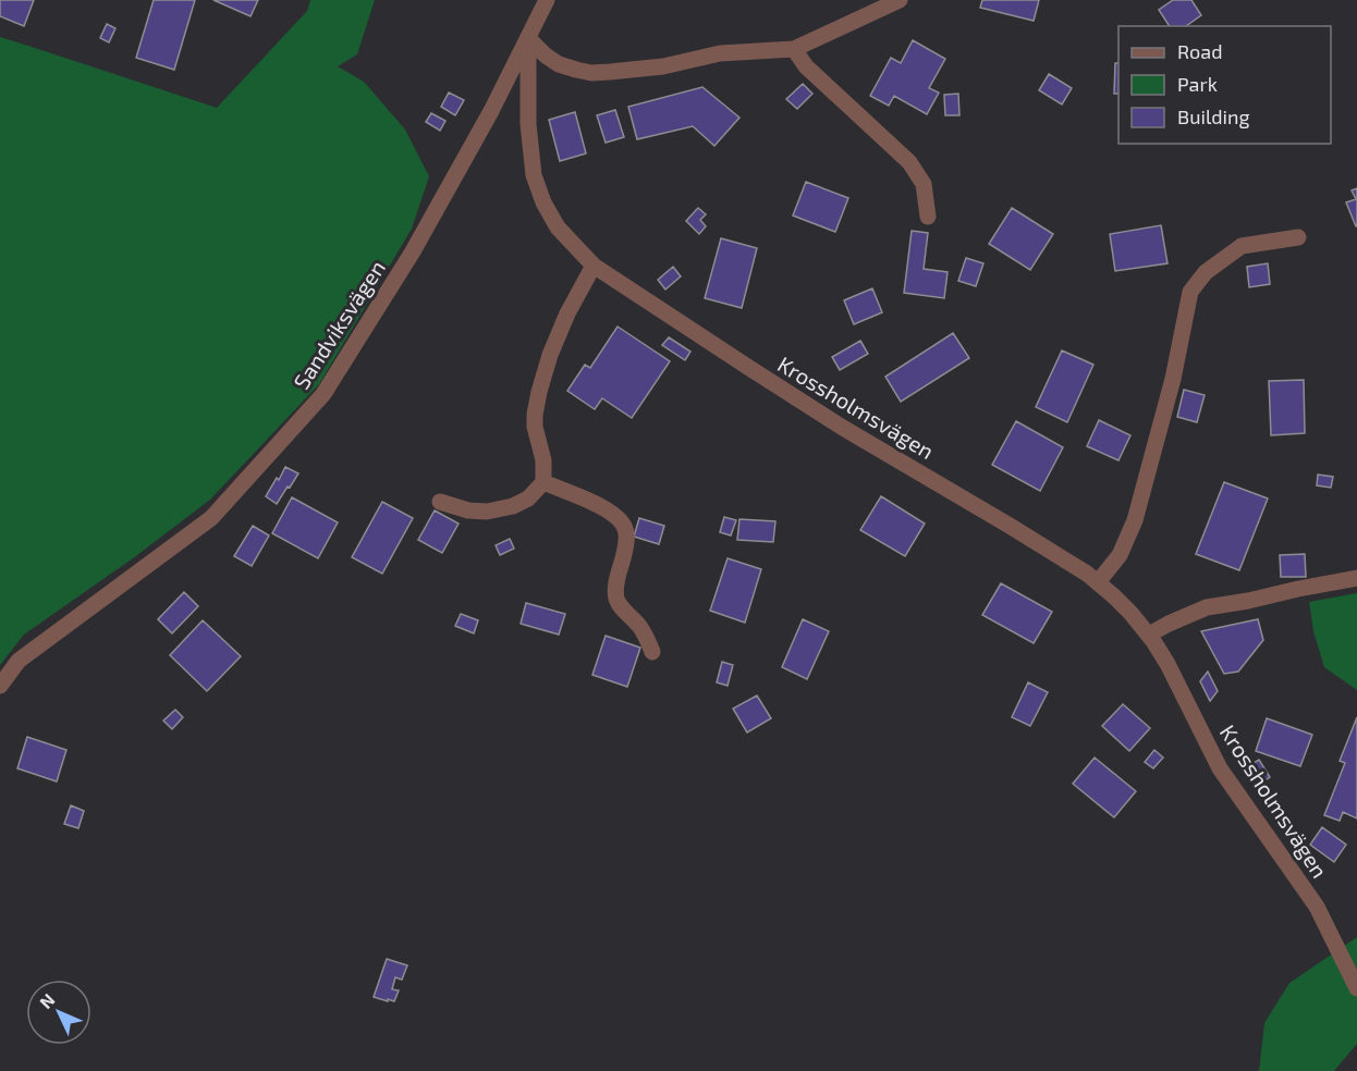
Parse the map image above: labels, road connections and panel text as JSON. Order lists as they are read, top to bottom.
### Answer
{
  "streets": {
    "street": ["Sandviksvägen", "Krossholmsvägen"]
  },
  "crossings": [
    ["Sandviksvägen", "Krossholmsvägen"]
  ],
  "legend": ["Road", "Park", "Building"],
  "north": "top left"
}
